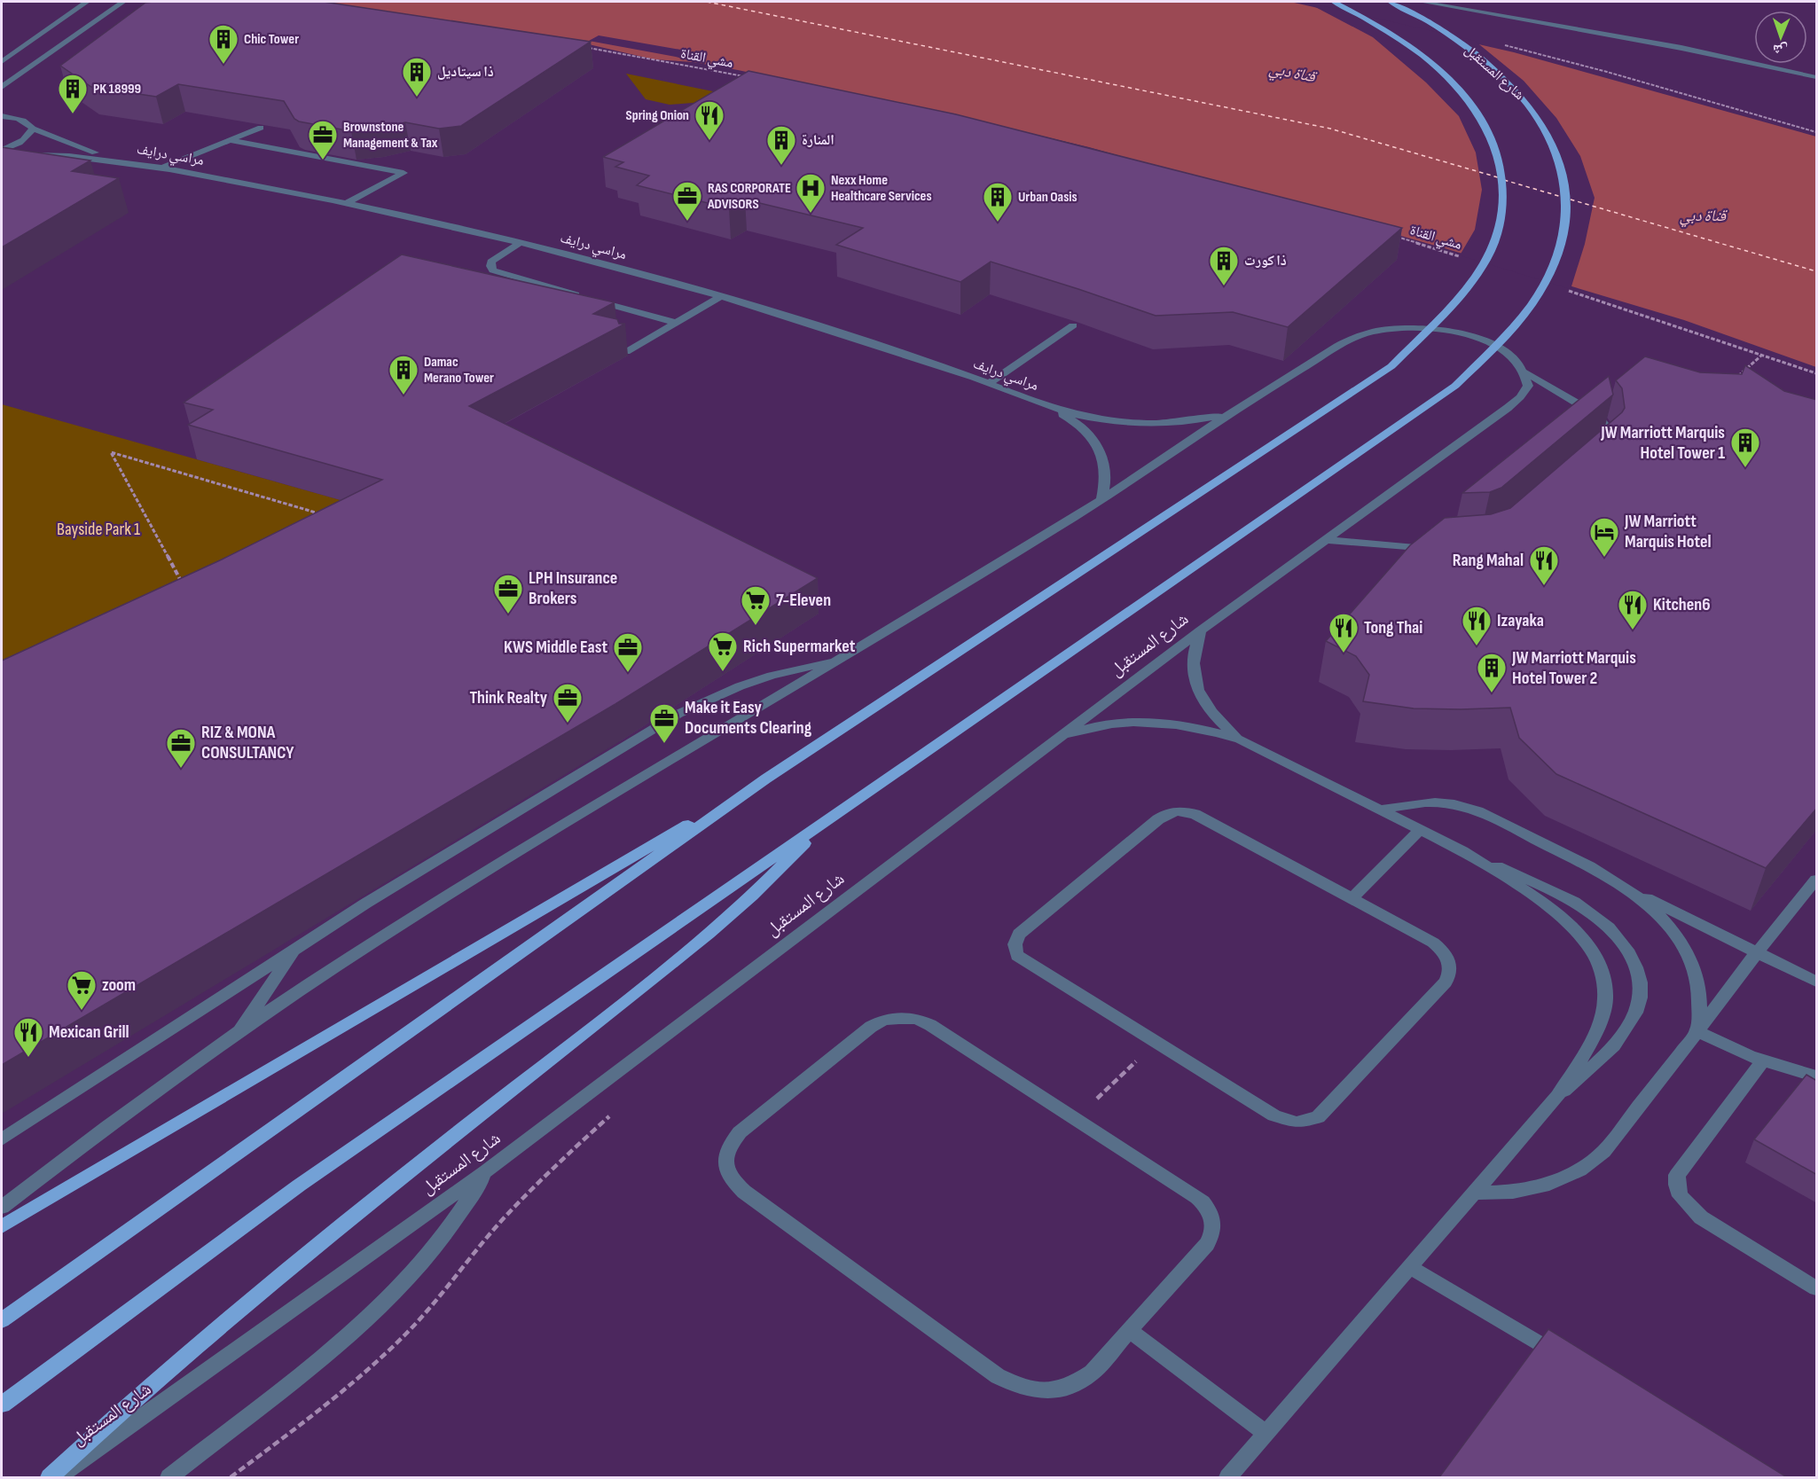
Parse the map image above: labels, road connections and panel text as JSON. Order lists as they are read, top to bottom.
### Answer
{
  "streets": {
    "main road": ["شارع المستقبل"],
    "street": ["مراسي درايف"],
    "path": ["مشي القناة"]
  },
  "water": ["قناة دبي"],
  "parks": ["Bayside Park 1"],
  "places": {
    "building": [
      "Chic Tower",
      "ذا سيتاديل",
      "PK 18999",
      "المنارة",
      "Urban Oasis",
      "ذا كورت",
      "Damac Merano Tower",
      "JW Marriott Marquis Hotel Tower 1",
      "JW Marriott Marquis Hotel Tower 2"
    ],
    "restaurant": [
      "Spring Onion",
      "Rang Mahal",
      "Kitchen6",
      "Izayaka",
      "Tong Thai",
      "Mexican Grill"
    ],
    "office": [
      "Brownstone Management & Tax",
      "RAS CORPORATE ADVISORS",
      "LPH Insurance Brokers",
      "KWS Middle East",
      "Think Realty",
      "Make it Easy Documents Clearing",
      "RIZ & MONA CONSULTANCY"
    ],
    "hospital": ["Nexx Home Healthcare Services"],
    "hotel": ["JW Marriott Marquis Hotel"],
    "supermarket": ["7-Eleven", "Rich Supermarket", "zoom"]
  },
  "north": "bottom"
}
